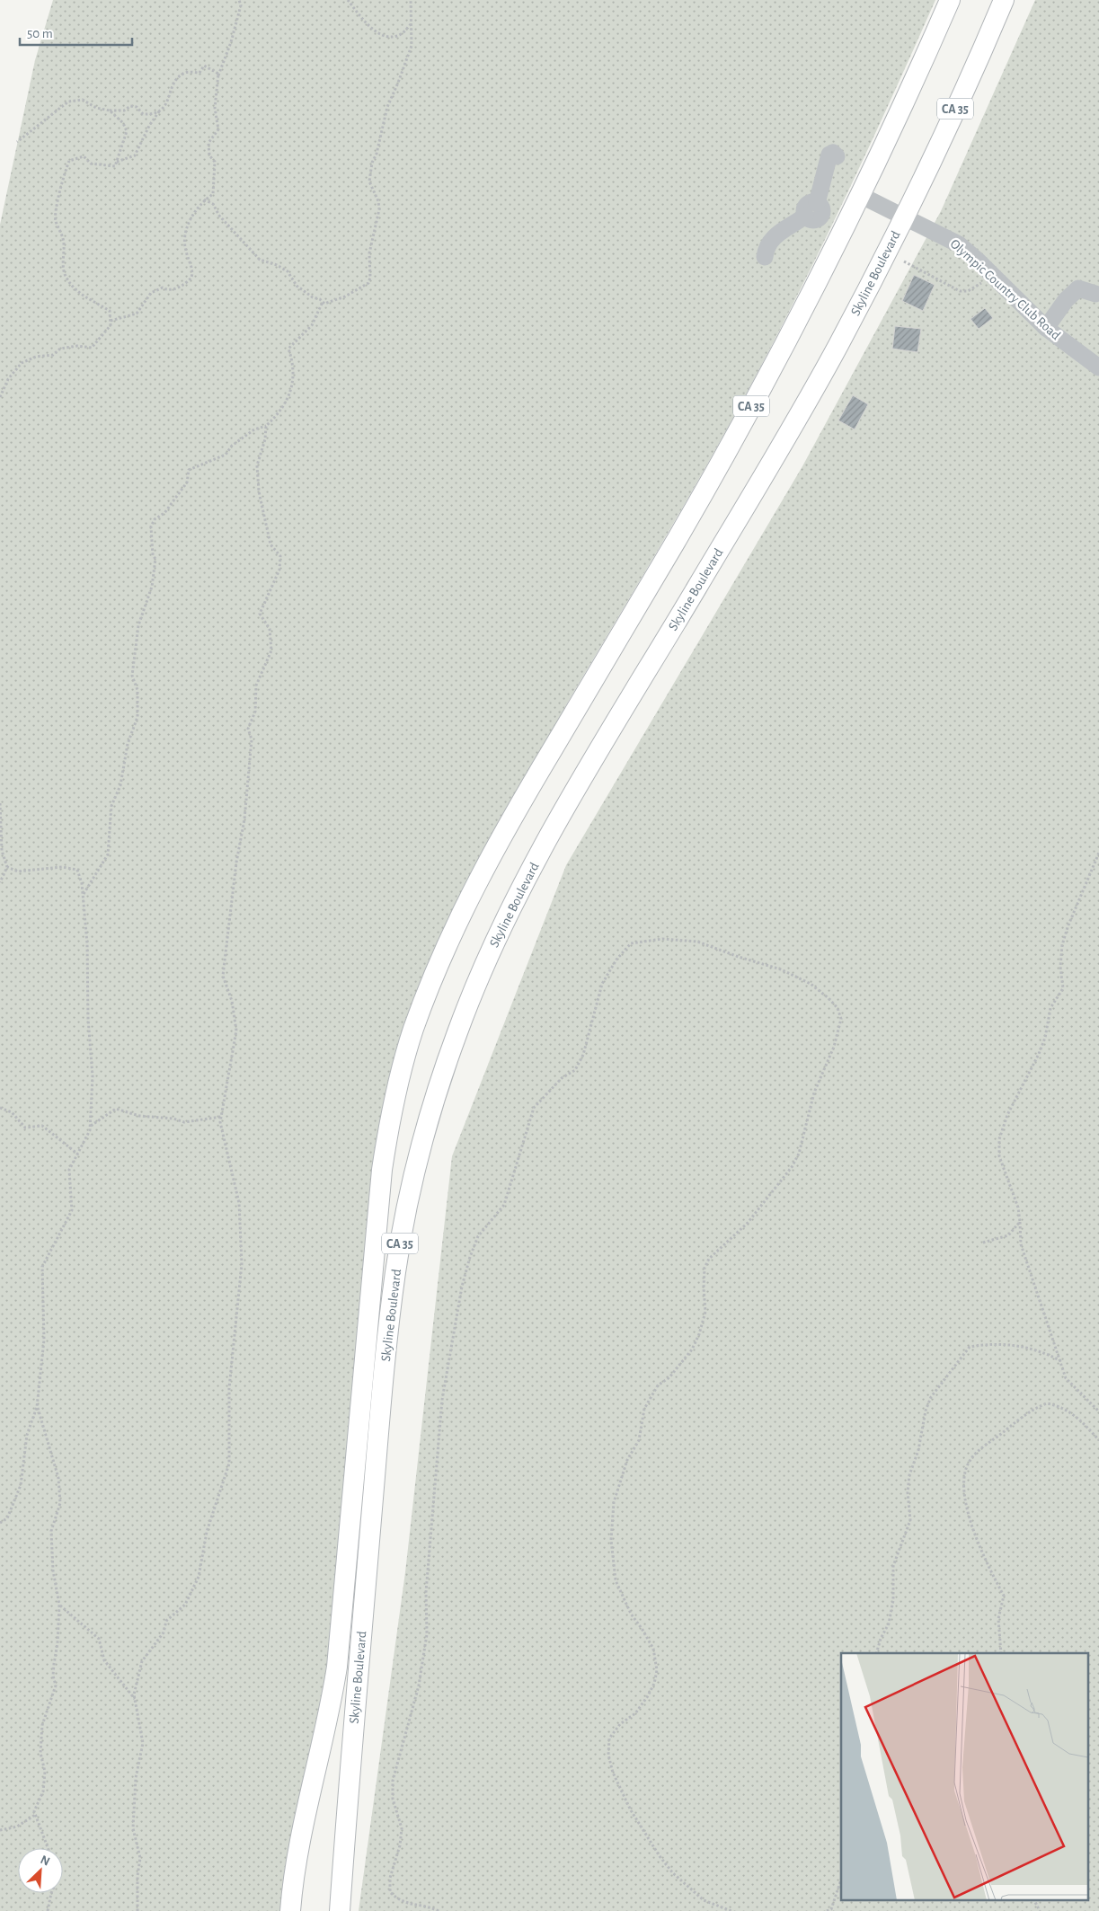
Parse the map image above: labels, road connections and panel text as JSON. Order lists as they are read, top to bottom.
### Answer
{
  "streets": {
    "main road": ["CA 35", "Skyline Boulevard"],
    "lane": ["Olympic Country Club Road"]
  },
  "crossings": [
    ["Skyline Boulevard", "Olympic Country Club Road"]
  ],
  "scale_bar": "50 m",
  "north": "top right"
}
